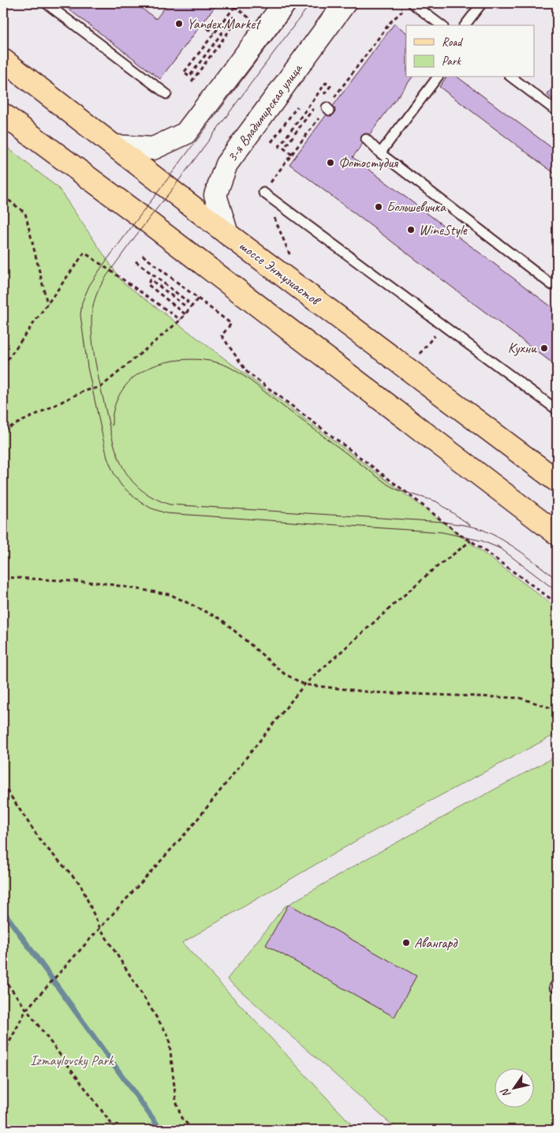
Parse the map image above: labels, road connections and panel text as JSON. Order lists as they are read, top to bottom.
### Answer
{
  "streets": {
    "main road": ["шоссе Энтузиастов"],
    "street": ["3-я Владимирская улица"]
  },
  "crossings": [
    ["3-я Владимирская улица", "шоссе Энтузиастов"]
  ],
  "parks": ["Izmaylovsky Park"],
  "places": [
    "Yandex.Market",
    "Фотостудия",
    "Большевичка",
    "WineStyle",
    "Кухни",
    "Авангард"
  ],
  "legend": ["Road", "Park"],
  "north": "bottom left"
}
